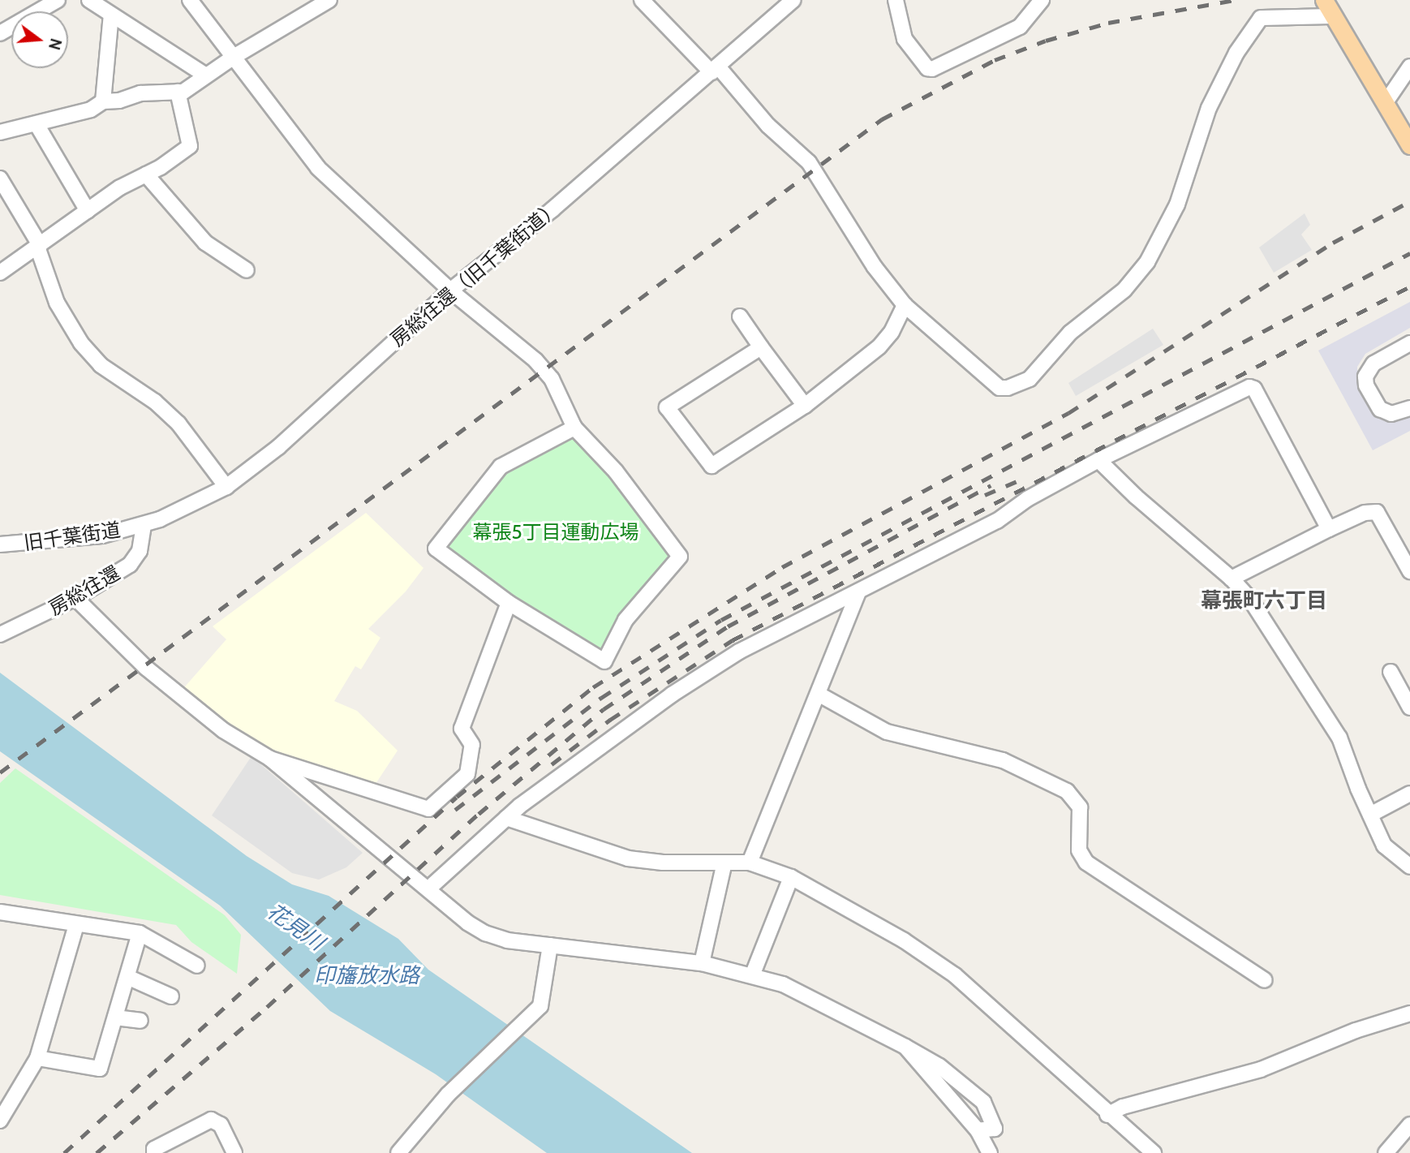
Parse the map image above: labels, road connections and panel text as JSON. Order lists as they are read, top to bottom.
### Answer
{
  "streets": {
    "street": ["房総往還（旧千葉街道）", "旧千葉街道", "房総往還"]
  },
  "crossings": [
    ["房総往還（旧千葉街道）", "旧千葉街道"],
    ["房総往還（旧千葉街道）", "房総往還"],
    ["旧千葉街道", "房総往還"]
  ],
  "districts": ["幕張町六丁目"],
  "water": ["花見川", "印旛放水路"],
  "parks": ["幕張5丁目運動広場"],
  "north": "right"
}
